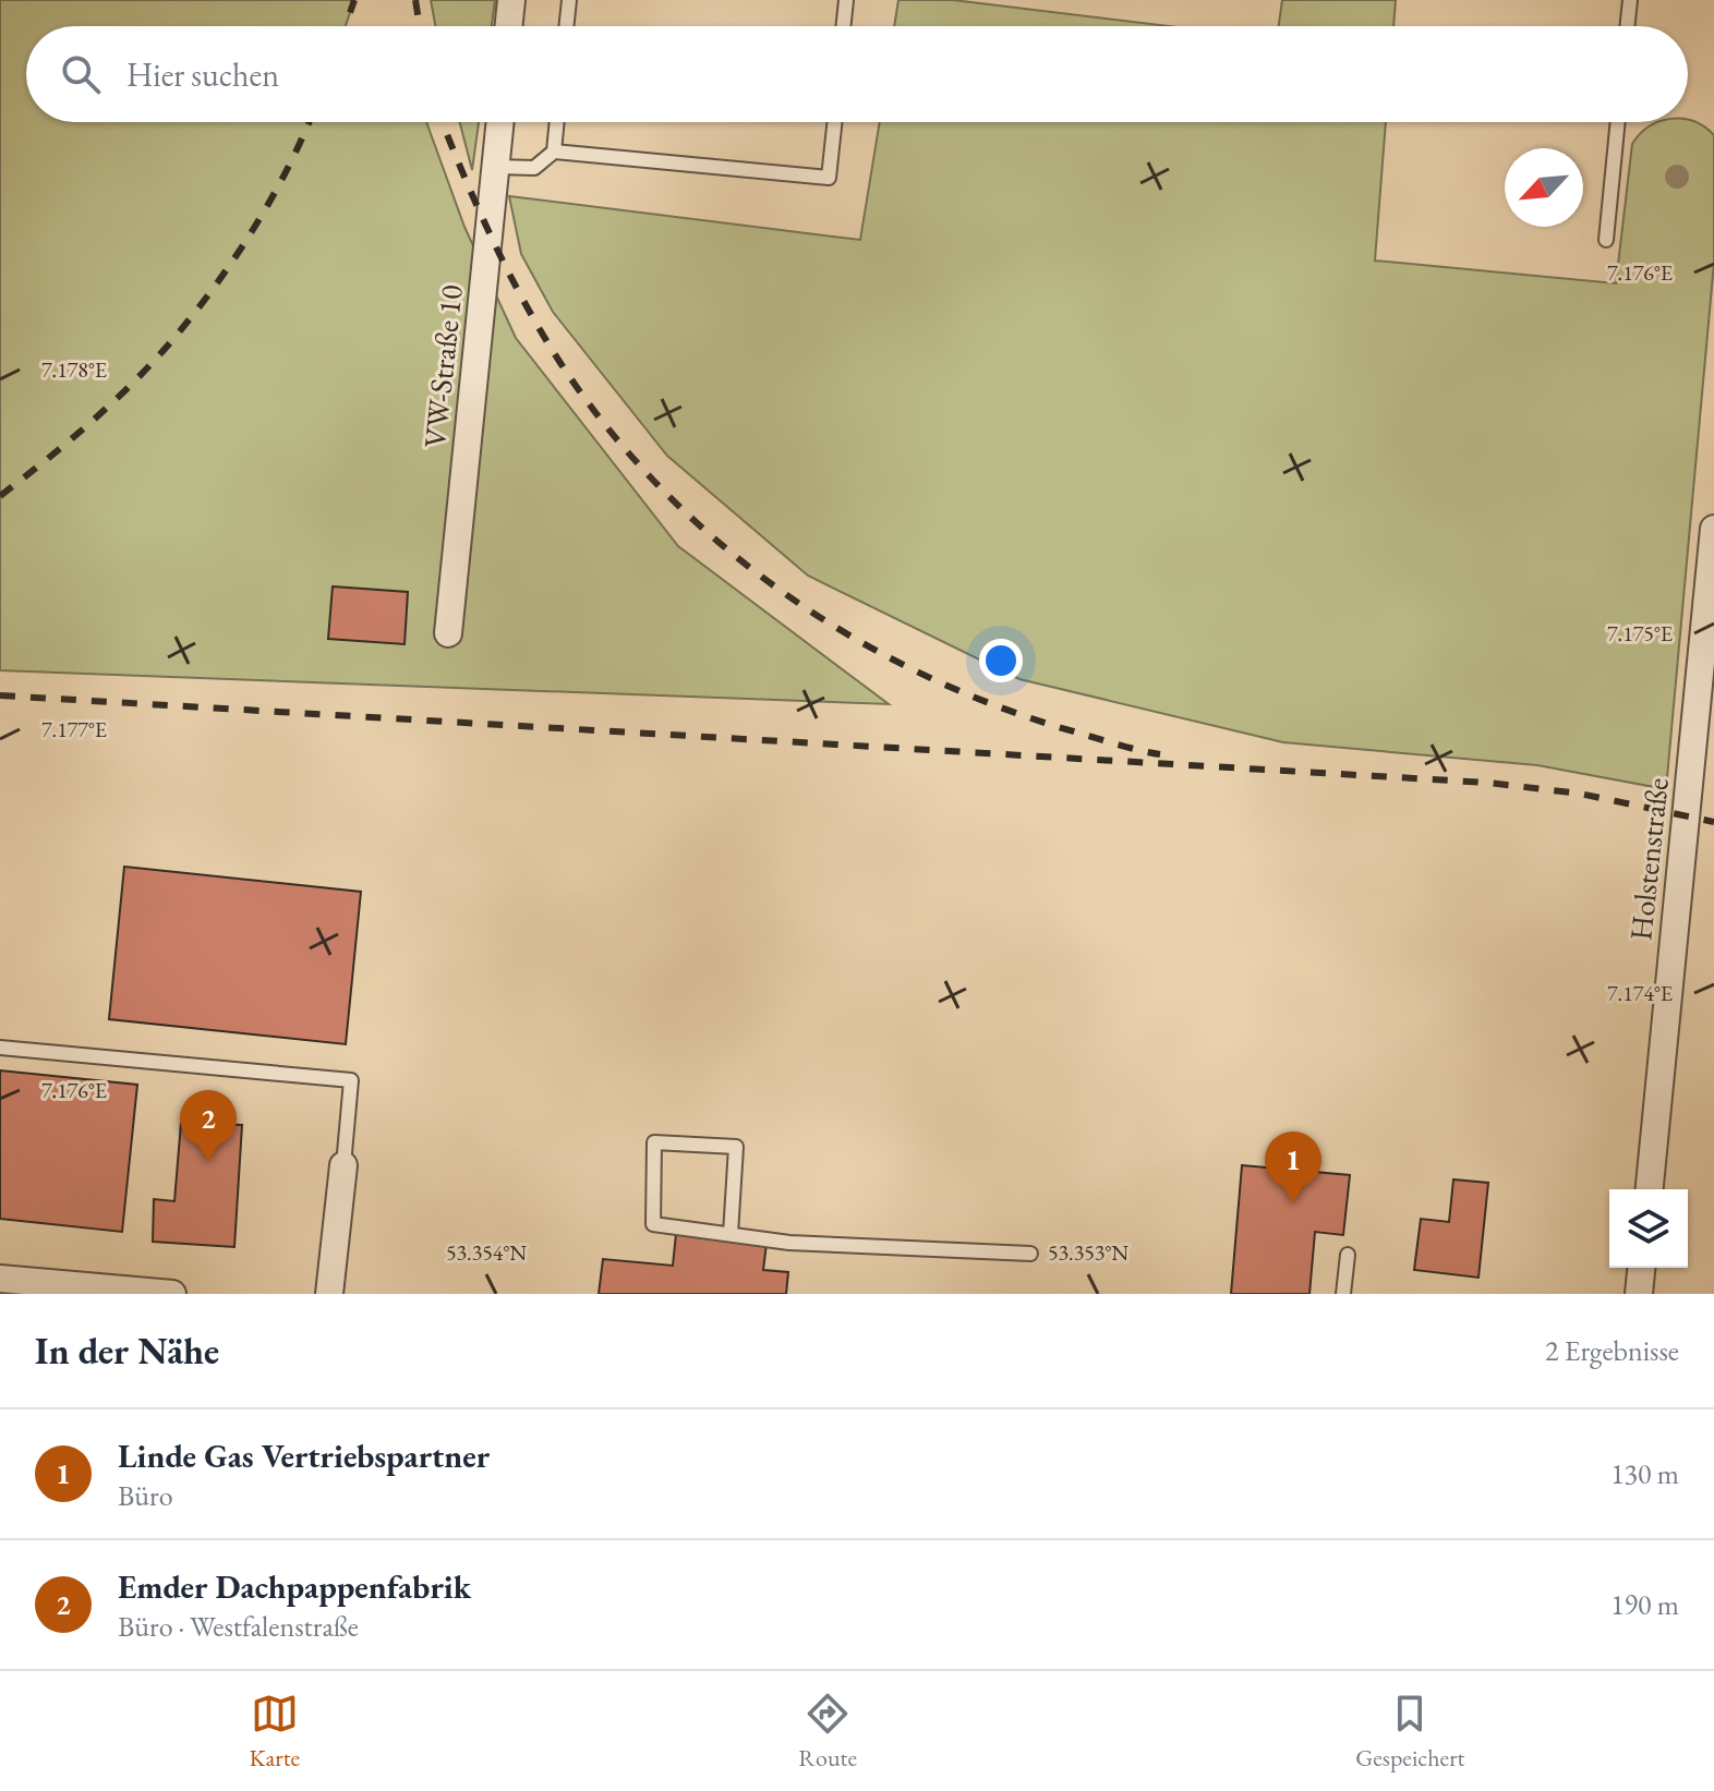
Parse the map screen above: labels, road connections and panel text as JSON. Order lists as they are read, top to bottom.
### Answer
{
  "streets": {
    "street": ["VW-Straße 10", "Holstenstraße"]
  },
  "north": "bottom left",
  "page": {
    "search": "Hier suchen",
    "pins": ["2", "1"],
    "heading": ["In der Nähe", "2 Ergebnisse"],
    "list": [
      {
        "mark": "1",
        "name": "Linde Gas Vertriebspartner",
        "note": "Büro",
        "value": "130 m"
      },
      {
        "mark": "2",
        "name": "Emder Dachpappenfabrik",
        "note": "Büro · Westfalenstraße",
        "value": "190 m"
      }
    ],
    "nav": ["Karte", "Route", "Gespeichert"]
  },
  "coordinates": [
    "7.176°E",
    "7.178°E",
    "7.175°E",
    "7.177°E",
    "7.174°E",
    "53.354°N",
    "53.353°N"
  ]
}
